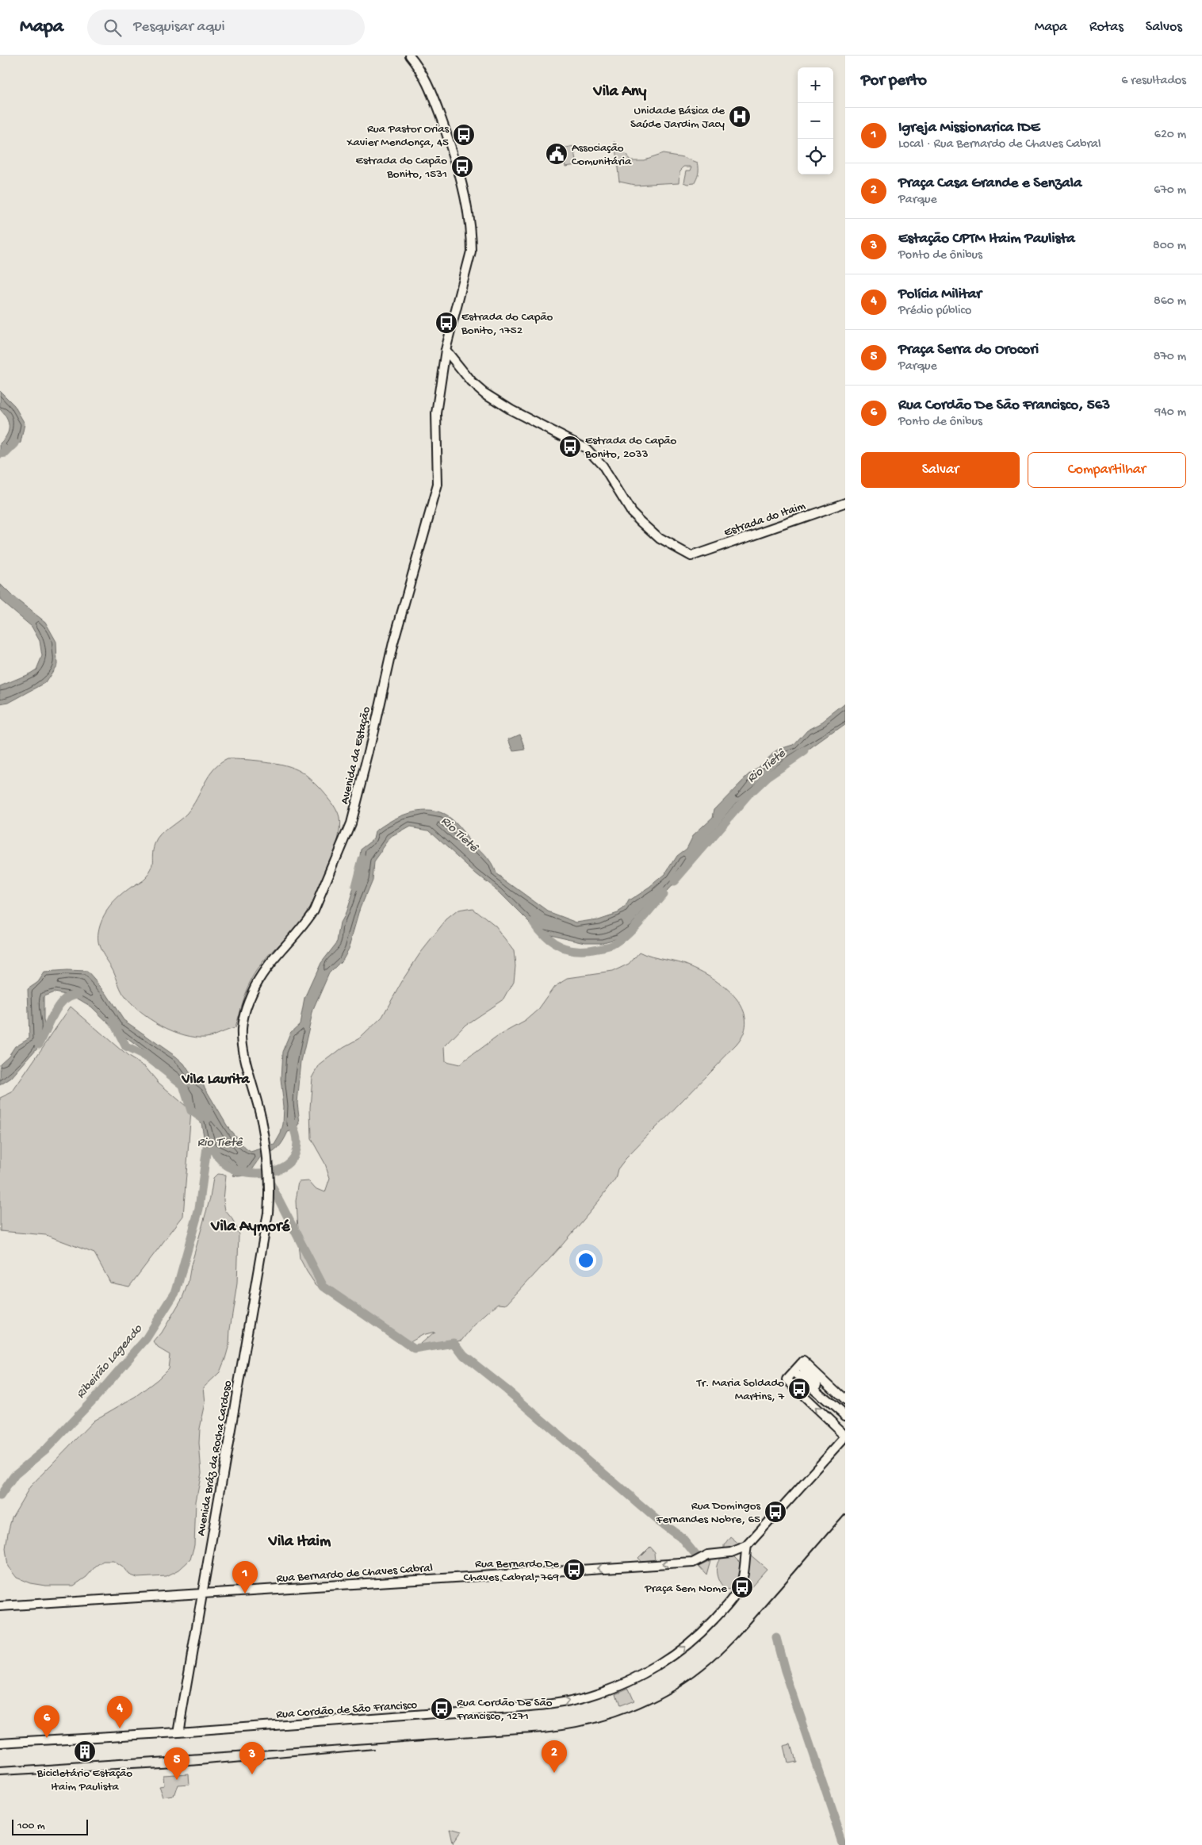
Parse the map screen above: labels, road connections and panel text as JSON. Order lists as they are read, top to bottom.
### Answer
{
  "streets": {
    "street": [
      "Estrada do Itaim",
      "Avenida da Estação",
      "Avenida Bráz da Rocha Cardoso",
      "Rua Bernardo de Chaves Cabral",
      "Rua Cordão de São Francisco"
    ]
  },
  "crossings": [
    ["Estrada do Itaim", "Avenida da Estação"],
    ["Avenida da Estação", "Avenida Bráz da Rocha Cardoso"],
    ["Avenida Bráz da Rocha Cardoso", "Rua Bernardo de Chaves Cabral"],
    ["Avenida Bráz da Rocha Cardoso", "Rua Cordão de São Francisco"],
    ["Rua Bernardo de Chaves Cabral", "Rua Cordão de São Francisco"]
  ],
  "one_way": ["Rua Bernardo de Chaves Cabral", "Rua Cordão de São Francisco"],
  "districts": [
    "Vila Any",
    "Vila Laurita",
    "Vila Aymoré",
    "Vila Itaim"
  ],
  "water": ["Rio Tietê", "Ribeirão Lageado"],
  "places": {
    "hospital": ["Unidade Básica de Saúde Jardim Jacy"],
    "bus stop": [
      "Rua Pastor Orias Xavier Mendonça, 45",
      "Estrada do Capão Bonito, 1531",
      "Estrada do Capão Bonito, 1752",
      "Estrada do Capão Bonito, 2033",
      "Tr. Maria Soldado Martins, 7",
      "Rua Domingos Fernandes Nobre, 65",
      "Rua Bernardo De Chaves Cabral, 769",
      "Praça Sem Nome",
      "Rua Cordão De São Francisco, 1271"
    ],
    "public building": ["Associação Comunitária"],
    "building": ["Bicicletário Estação Itaim Paulista"]
  },
  "scale_bar": "100 m",
  "page": {
    "header": "Mapa",
    "search": "Pesquisar aqui",
    "nav": ["Mapa", "Rotas", "Salvos"],
    "heading": ["Por perto", "6 resultados"],
    "map_buttons": ["+", "−"],
    "list": [
      {
        "mark": "1",
        "name": "Igreja Missionarica IDE",
        "note": "Local · Rua Bernardo de Chaves Cabral",
        "value": "620 m"
      },
      {
        "mark": "2",
        "name": "Praça Casa Grande e Senzala",
        "note": "Parque",
        "value": "670 m"
      },
      {
        "mark": "3",
        "name": "Estação CPTM Itaim Paulista",
        "note": "Ponto de ônibus",
        "value": "800 m"
      },
      {
        "mark": "4",
        "name": "Polícia Militar",
        "note": "Prédio público",
        "value": "860 m"
      },
      {
        "mark": "5",
        "name": "Praça Serra do Orocori",
        "note": "Parque",
        "value": "870 m"
      },
      {
        "mark": "6",
        "name": "Rua Cordão De São Francisco, 563",
        "note": "Ponto de ônibus",
        "value": "940 m"
      }
    ],
    "buttons": ["Salvar", "Compartilhar"],
    "pins": [
      "1",
      "4",
      "6",
      "2",
      "3",
      "5"
    ],
    "scale": "100 m"
  }
}
